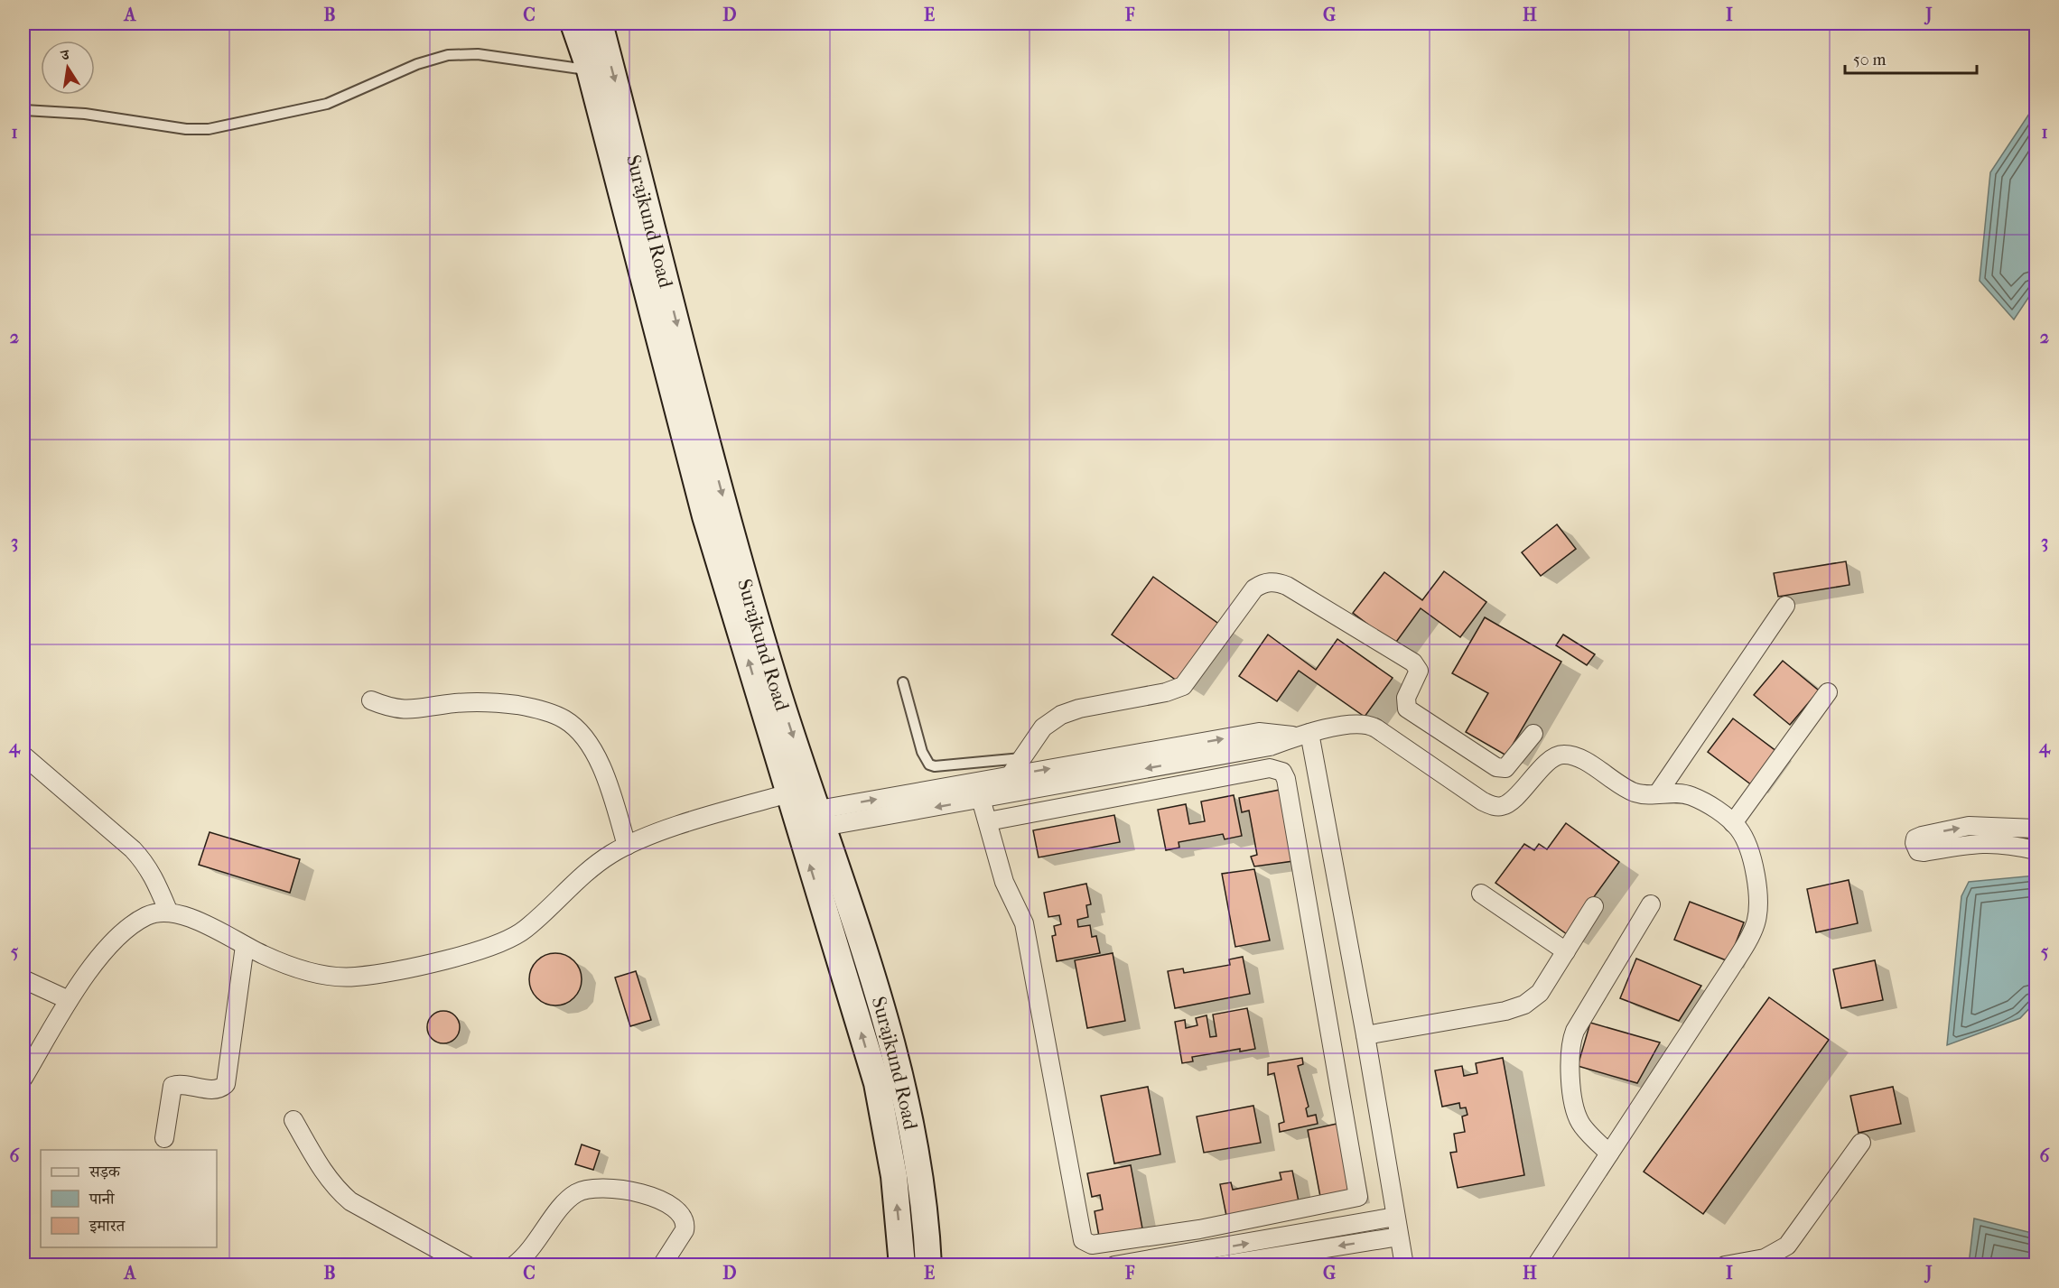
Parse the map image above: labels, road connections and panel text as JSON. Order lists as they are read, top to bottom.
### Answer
{
  "streets": {
    "main road": ["Surajkund Road"]
  },
  "legend": ["सड़क", "पानी", "इमारत"],
  "scale_bar": "50 m",
  "north": "top",
  "grid": {
    "columns": [
      "A",
      "B",
      "C",
      "D",
      "E",
      "F",
      "G",
      "H",
      "I",
      "J"
    ],
    "rows": [
      "1",
      "2",
      "3",
      "4",
      "5",
      "6"
    ]
  }
}
